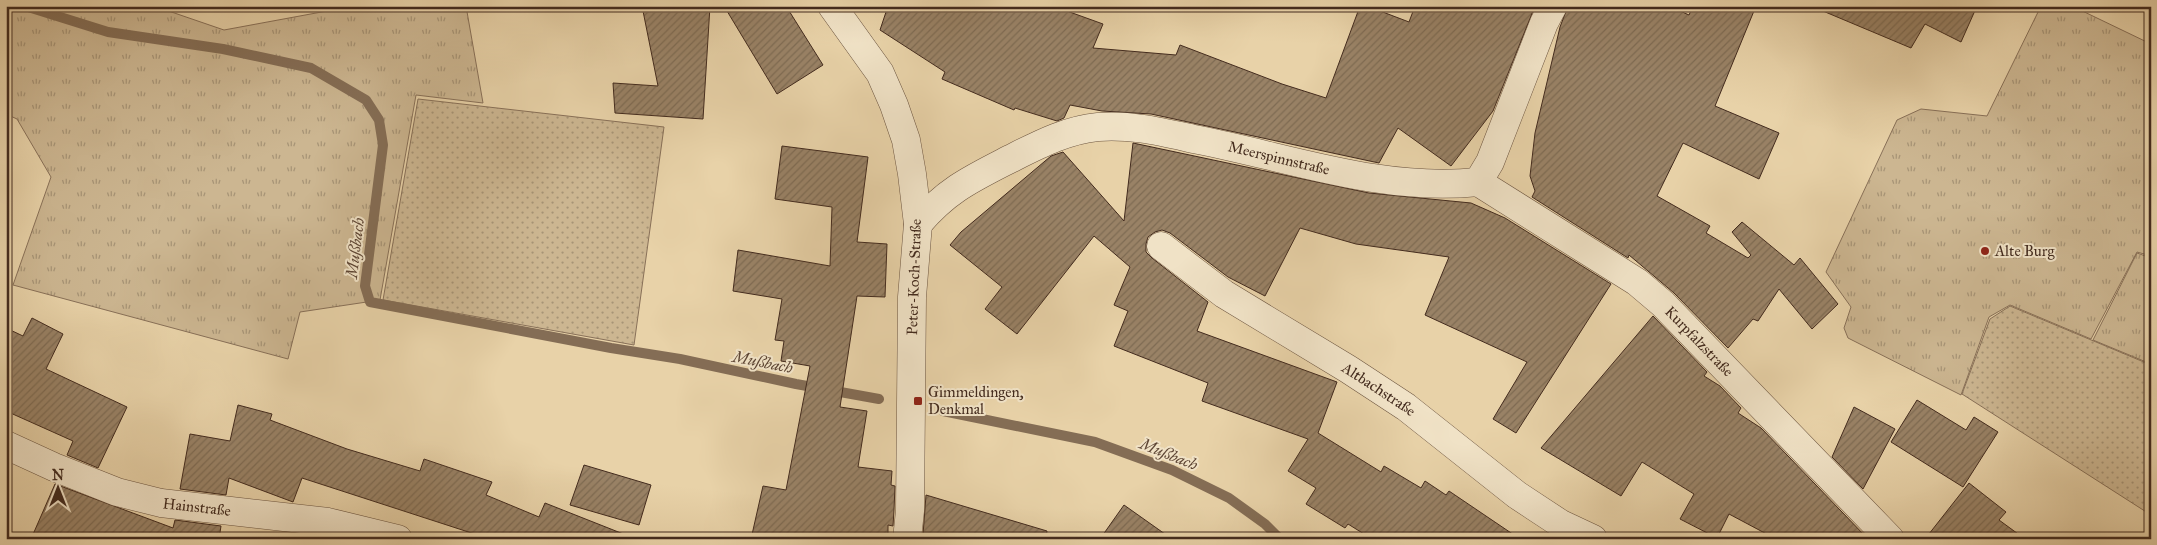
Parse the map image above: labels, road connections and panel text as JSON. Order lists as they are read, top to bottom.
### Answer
{
  "streets": {
    "street": [
      "Meerspinnstraße",
      "Peter-Koch-Straße",
      "Kurpfalzstraße",
      "Altbachstraße",
      "Hainstraße"
    ]
  },
  "crossings": [
    ["Meerspinnstraße", "Peter-Koch-Straße"],
    ["Meerspinnstraße", "Kurpfalzstraße"]
  ],
  "water": ["Mußbach"],
  "places": {
    "other": ["Alte Burg"],
    "transit": ["Gimmeldingen, Denkmal"]
  },
  "north": "top"
}
